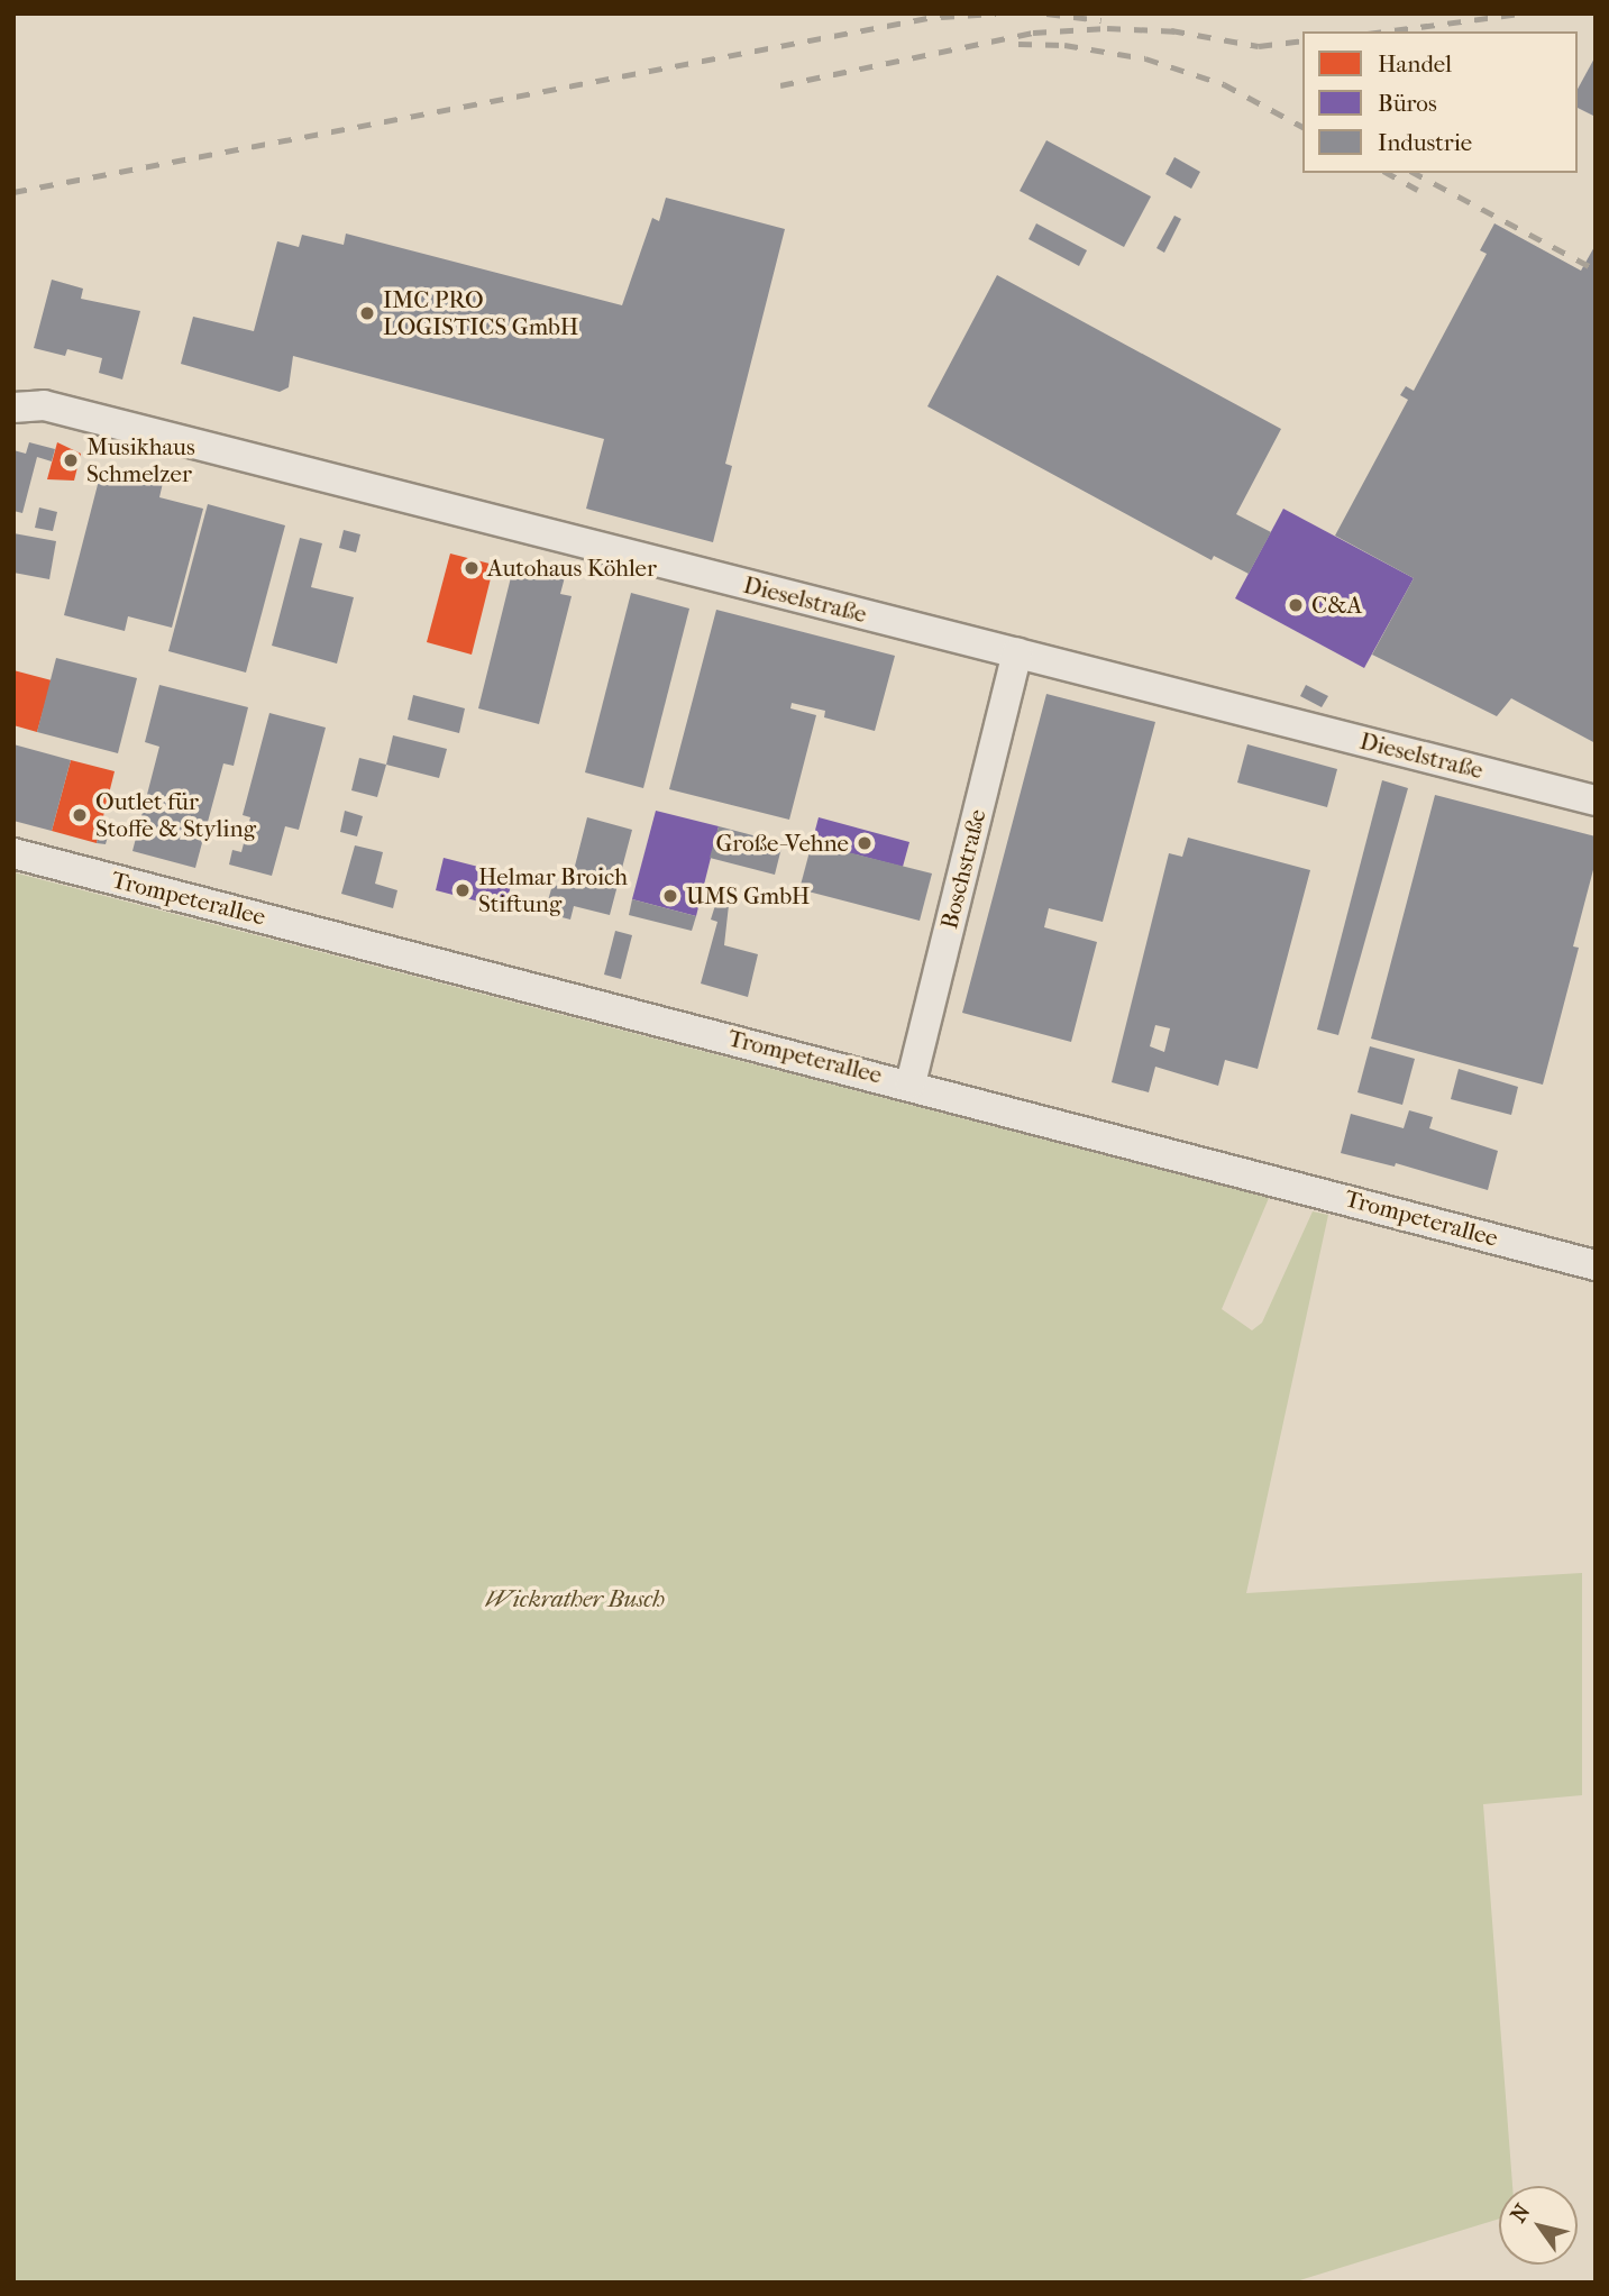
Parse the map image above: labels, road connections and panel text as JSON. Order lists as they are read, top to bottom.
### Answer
{
  "streets": {
    "street": ["Dieselstraße", "Boschstraße", "Trompeterallee"]
  },
  "crossings": [
    ["Dieselstraße", "Boschstraße"],
    ["Boschstraße", "Trompeterallee"]
  ],
  "parks": ["Wickrather Busch"],
  "places": [
    "IMC PRO LOGISTICS GmbH",
    "Musikhaus Schmelzer",
    "Autohaus Köhler",
    "C&A",
    "Outlet für Stoffe & Styling",
    "Große-Vehne",
    "Helmar Broich Stiftung",
    "UMS GmbH"
  ],
  "legend": ["Handel", "Büros", "Industrie"],
  "north": "top left"
}
